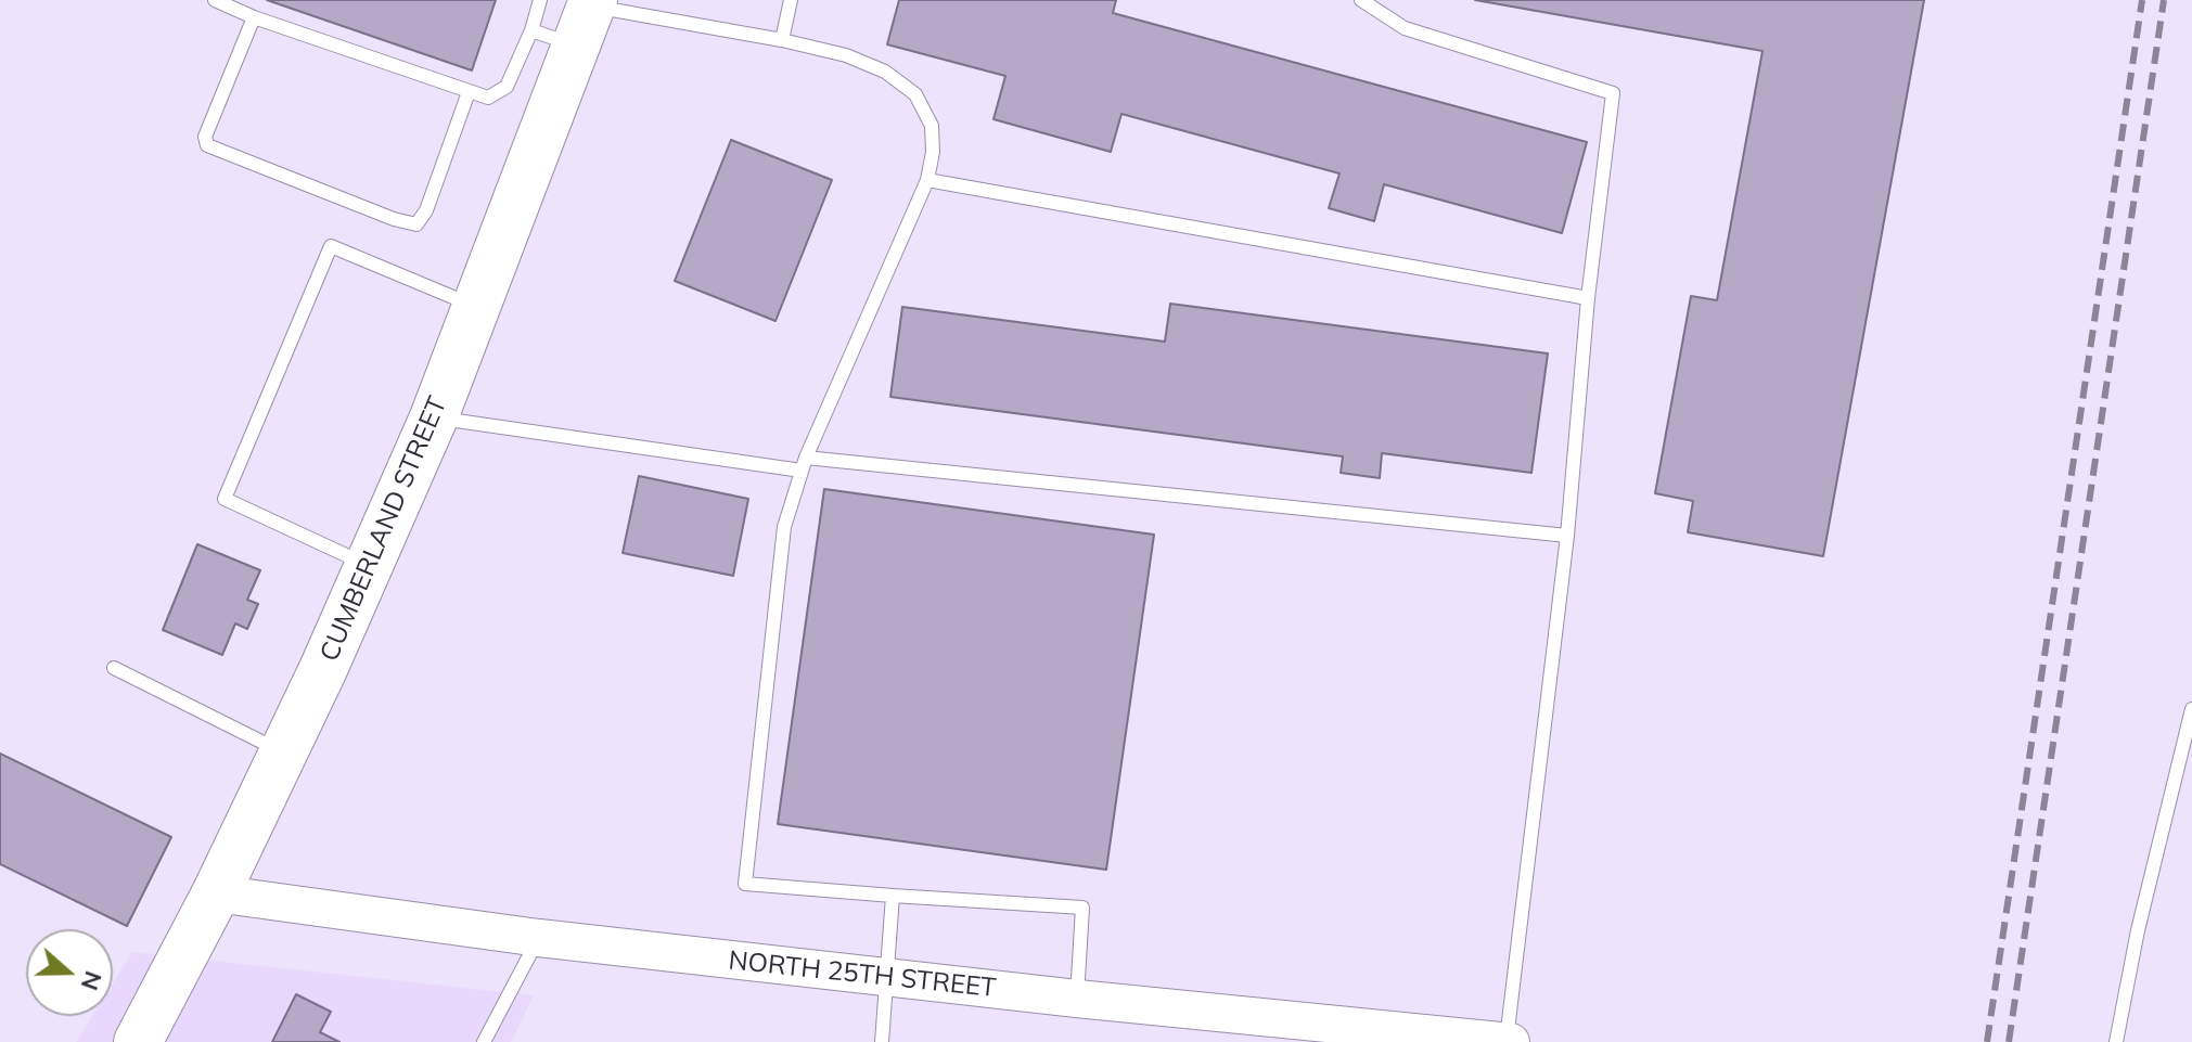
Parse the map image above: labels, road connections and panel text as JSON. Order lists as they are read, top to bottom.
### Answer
{
  "streets": {
    "highway": ["CUMBERLAND STREET"],
    "street": ["NORTH 25TH STREET"]
  },
  "crossings": [
    ["CUMBERLAND STREET", "NORTH 25TH STREET"]
  ],
  "north": "right"
}
